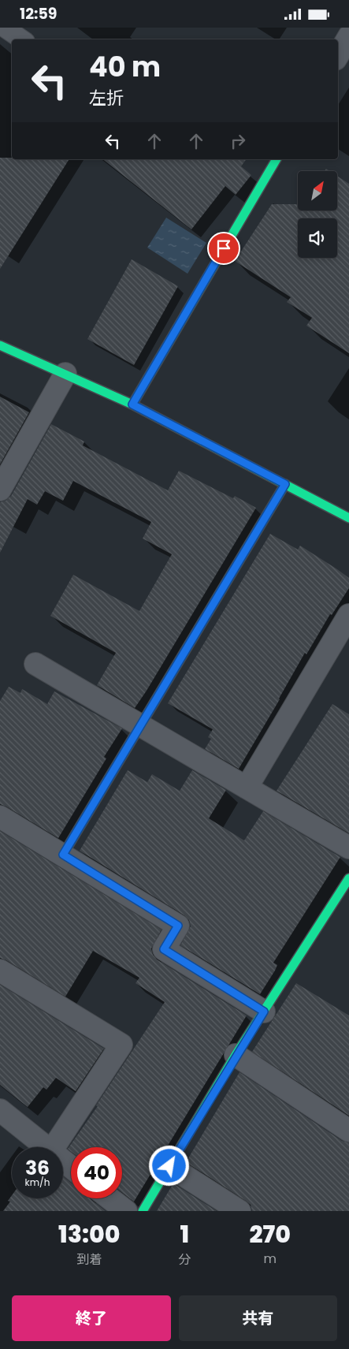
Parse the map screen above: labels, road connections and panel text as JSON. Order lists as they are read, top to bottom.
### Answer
{
  "north": "top right",
  "page": {
    "status": "12:59",
    "turn": ["40 m", "左折"],
    "speed": "36 km/h",
    "limit": "40",
    "eta": [
      "13:00",
      "到着",
      "1",
      "分",
      "270",
      "m"
    ],
    "buttons": ["終了", "共有"]
  }
}
